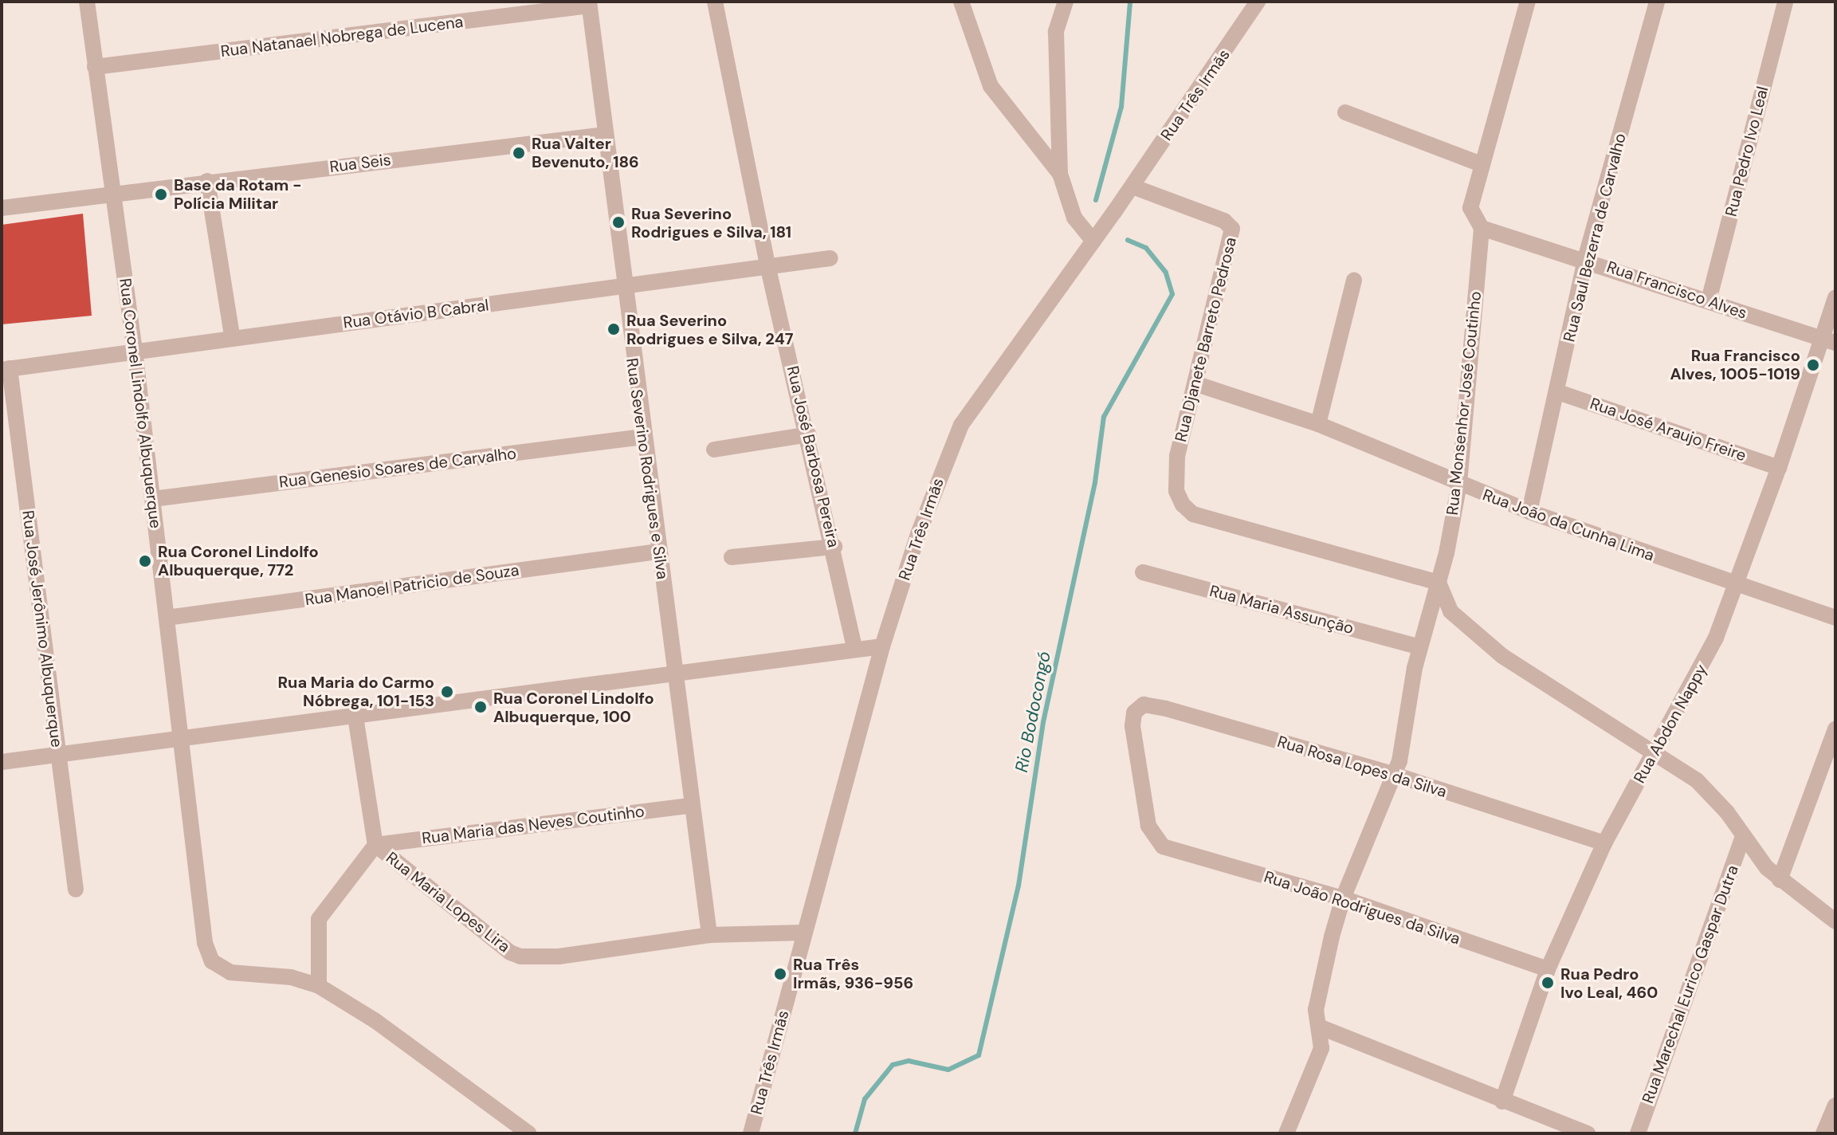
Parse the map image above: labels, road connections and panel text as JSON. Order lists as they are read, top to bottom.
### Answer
{
  "streets": {
    "street": [
      "Rua Natanael Nobrega de Lucena",
      "Rua Três Irmãs",
      "Rua Pedro Ivo Leal",
      "Rua Seis",
      "Rua Saul Bezerra de Carvalho",
      "Rua Francisco Alves",
      "Rua Otávio B Cabral",
      "Rua Djanete Barreto Pedrosa",
      "Rua Coronel Lindolfo Albuquerque",
      "Rua Monsenhor José Coutinho",
      "Rua José Araujo Freire",
      "Rua José Barbosa Pereira",
      "Rua Genesio Soares de Carvalho",
      "Rua Severino Rodrigues e Silva",
      "Rua João da Cunha Lima",
      "Rua Manoel Patricio de Souza",
      "Rua Maria Assunção",
      "Rua José Jerônimo Albuquerque",
      "Rua Abdon Nappy",
      "Rua Rosa Lopes da Silva",
      "Rua Maria das Neves Coutinho",
      "Rua Maria Lopes Lira",
      "Rua João Rodrigues da Silva",
      "Rua Marechal Eurico Gaspar Dutra"
    ]
  },
  "crossings": [
    ["Rua Natanael Nobrega de Lucena", "Rua Coronel Lindolfo Albuquerque"],
    ["Rua Natanael Nobrega de Lucena", "Rua Severino Rodrigues e Silva"],
    ["Rua Três Irmãs", "Rua Djanete Barreto Pedrosa"],
    ["Rua Três Irmãs", "Rua Maria Lopes Lira"],
    ["Rua Pedro Ivo Leal", "Rua Francisco Alves"],
    ["Rua Seis", "Rua Coronel Lindolfo Albuquerque"],
    ["Rua Seis", "Rua Severino Rodrigues e Silva"],
    ["Rua Saul Bezerra de Carvalho", "Rua Francisco Alves"],
    ["Rua Saul Bezerra de Carvalho", "Rua José Araujo Freire"],
    ["Rua Saul Bezerra de Carvalho", "Rua João da Cunha Lima"],
    ["Rua Francisco Alves", "Rua Monsenhor José Coutinho"],
    ["Rua Francisco Alves", "Rua Abdon Nappy"],
    ["Rua Otávio B Cabral", "Rua Coronel Lindolfo Albuquerque"],
    ["Rua Otávio B Cabral", "Rua José Barbosa Pereira"],
    ["Rua Otávio B Cabral", "Rua Severino Rodrigues e Silva"],
    ["Rua Otávio B Cabral", "Rua José Jerônimo Albuquerque"],
    ["Rua Djanete Barreto Pedrosa", "Rua Monsenhor José Coutinho"],
    ["Rua Djanete Barreto Pedrosa", "Rua João da Cunha Lima"],
    ["Rua Coronel Lindolfo Albuquerque", "Rua Genesio Soares de Carvalho"],
    ["Rua Coronel Lindolfo Albuquerque", "Rua Manoel Patricio de Souza"],
    ["Rua Monsenhor José Coutinho", "Rua João da Cunha Lima"],
    ["Rua Monsenhor José Coutinho", "Rua Maria Assunção"],
    ["Rua Monsenhor José Coutinho", "Rua Rosa Lopes da Silva"],
    ["Rua Monsenhor José Coutinho", "Rua João Rodrigues da Silva"],
    ["Rua José Araujo Freire", "Rua Abdon Nappy"],
    ["Rua Genesio Soares de Carvalho", "Rua Severino Rodrigues e Silva"],
    ["Rua Severino Rodrigues e Silva", "Rua Manoel Patricio de Souza"],
    ["Rua Severino Rodrigues e Silva", "Rua Maria das Neves Coutinho"],
    ["Rua Severino Rodrigues e Silva", "Rua Maria Lopes Lira"],
    ["Rua João da Cunha Lima", "Rua Abdon Nappy"],
    ["Rua Abdon Nappy", "Rua Rosa Lopes da Silva"],
    ["Rua Abdon Nappy", "Rua João Rodrigues da Silva"],
    ["Rua Rosa Lopes da Silva", "Rua João Rodrigues da Silva"],
    ["Rua Maria das Neves Coutinho", "Rua Maria Lopes Lira"]
  ],
  "water": ["Rio Bodocongó"],
  "places": [
    "Rua Valter Bevenuto, 186",
    "Base da Rotam - Polícia Militar",
    "Rua Severino Rodrigues e Silva, 181",
    "Rua Severino Rodrigues e Silva, 247",
    "Rua Francisco Alves, 1005-1019",
    "Rua Coronel Lindolfo Albuquerque, 772",
    "Rua Maria do Carmo Nóbrega, 101-153",
    "Rua Coronel Lindolfo Albuquerque, 100",
    "Rua Três Irmãs, 936-956",
    "Rua Pedro Ivo Leal, 460"
  ]
}
